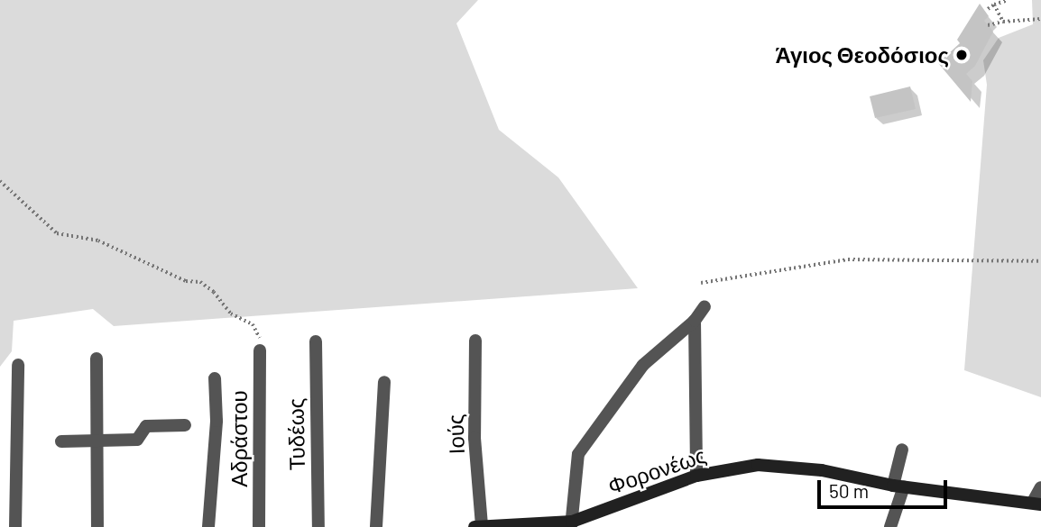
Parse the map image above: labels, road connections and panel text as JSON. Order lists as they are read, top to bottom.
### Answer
{
  "streets": {
    "street": [
      "Τυδέως",
      "Ιούς",
      "Αδράστου",
      "Φορονέως"
    ]
  },
  "crossings": [
    ["Ιούς", "Φορονέως"]
  ],
  "places": ["Άγιος Θεοδόσιος"],
  "scale_bar": "50 m"
}
